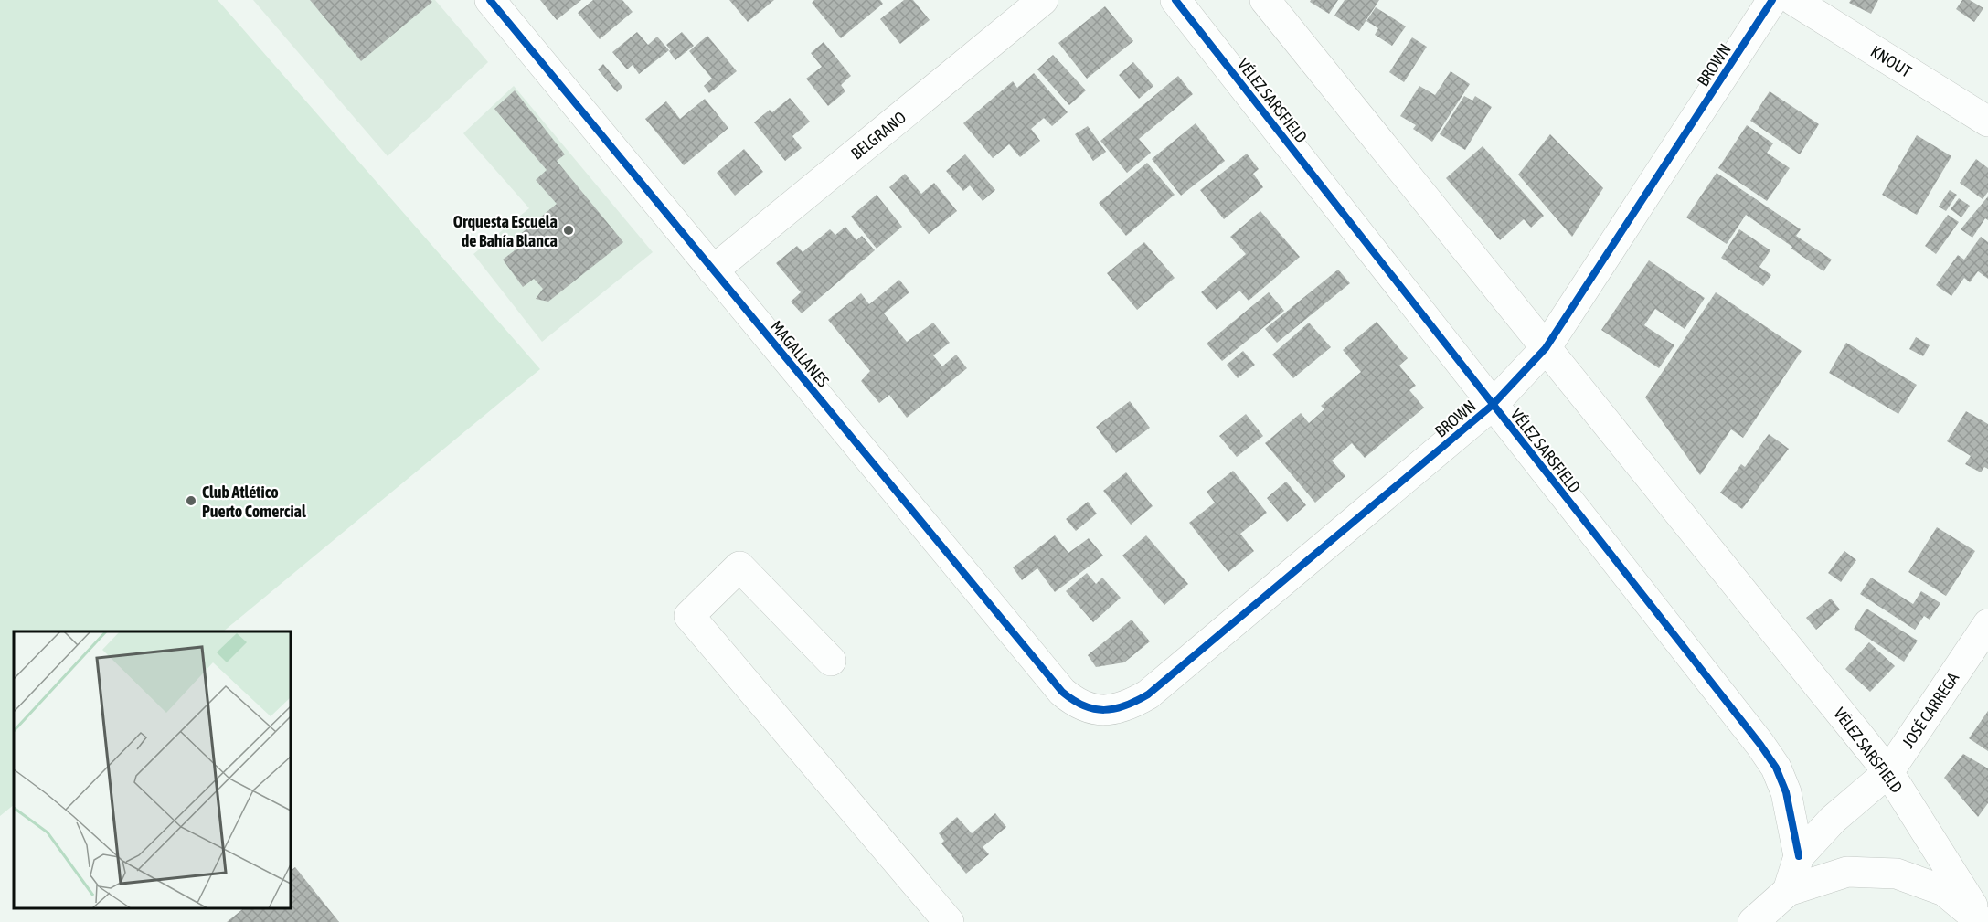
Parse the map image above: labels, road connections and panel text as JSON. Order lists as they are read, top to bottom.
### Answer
{
  "streets": {
    "street": [
      "KNOUT",
      "BROWN",
      "VÉLEZ SARSFIELD",
      "BELGRANO",
      "MAGALLANES",
      "JOSÉ CARREGA"
    ]
  },
  "crossings": [
    ["BROWN", "VÉLEZ SARSFIELD"],
    ["BROWN", "MAGALLANES"],
    ["VÉLEZ SARSFIELD", "JOSÉ CARREGA"],
    ["BELGRANO", "MAGALLANES"]
  ],
  "places": ["Orquesta Escuela de Bahía Blanca", "Club Atlético Puerto Comercial"]
}
